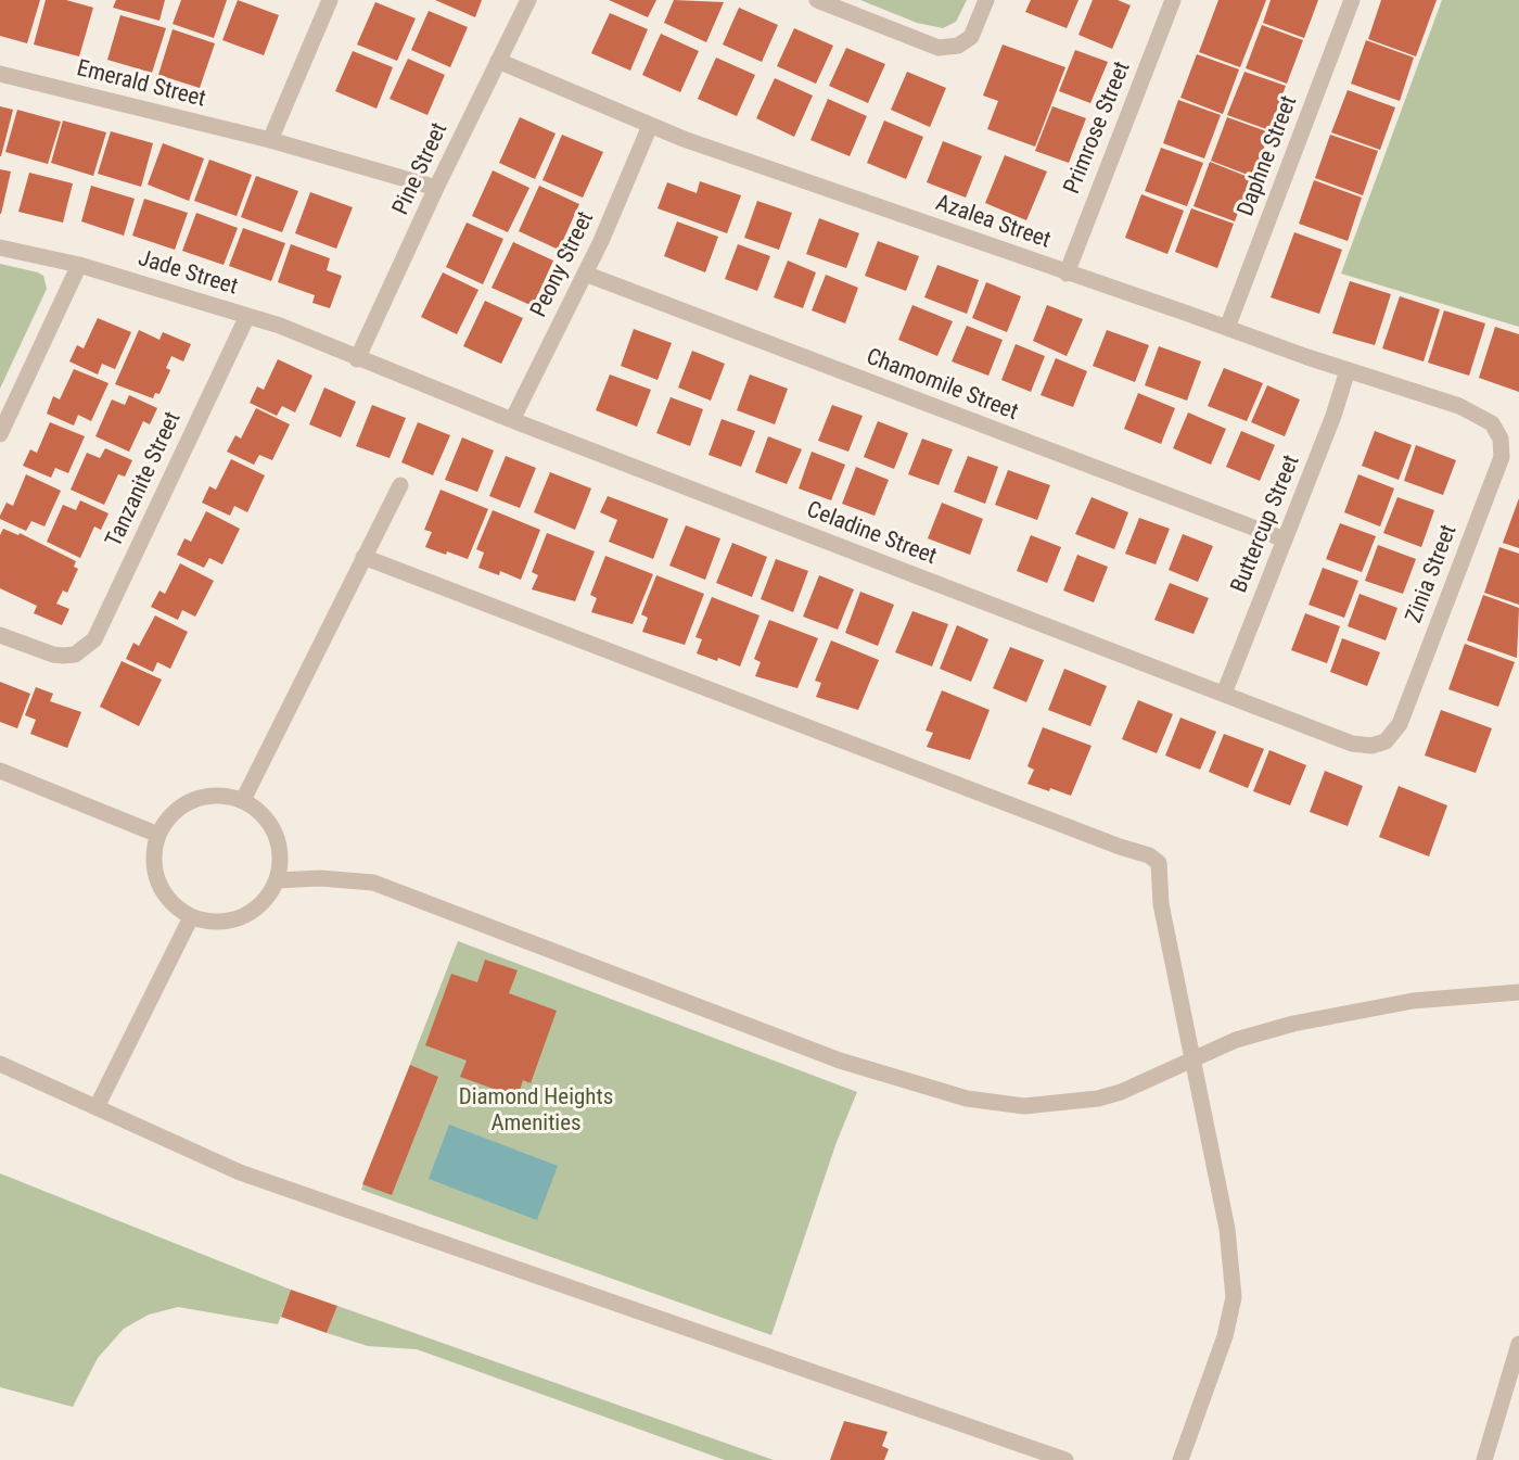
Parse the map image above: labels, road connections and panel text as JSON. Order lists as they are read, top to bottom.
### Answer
{
  "streets": {
    "street": [
      "Emerald Street",
      "Primrose Street",
      "Daphne Street",
      "Pine Street",
      "Azalea Street",
      "Peony Street",
      "Jade Street",
      "Chamomile Street",
      "Tanzanite Street",
      "Buttercup Street",
      "Celadine Street",
      "Zinia Street"
    ]
  },
  "crossings": [
    ["Emerald Street", "Pine Street"],
    ["Primrose Street", "Azalea Street"],
    ["Daphne Street", "Azalea Street"],
    ["Pine Street", "Azalea Street"],
    ["Pine Street", "Jade Street"],
    ["Pine Street", "Celadine Street"],
    ["Azalea Street", "Peony Street"],
    ["Azalea Street", "Buttercup Street"],
    ["Azalea Street", "Zinia Street"],
    ["Peony Street", "Chamomile Street"],
    ["Peony Street", "Celadine Street"],
    ["Jade Street", "Tanzanite Street"],
    ["Jade Street", "Celadine Street"],
    ["Chamomile Street", "Buttercup Street"],
    ["Buttercup Street", "Celadine Street"],
    ["Celadine Street", "Zinia Street"]
  ],
  "parks": ["Diamond Heights Amenities"]
}
